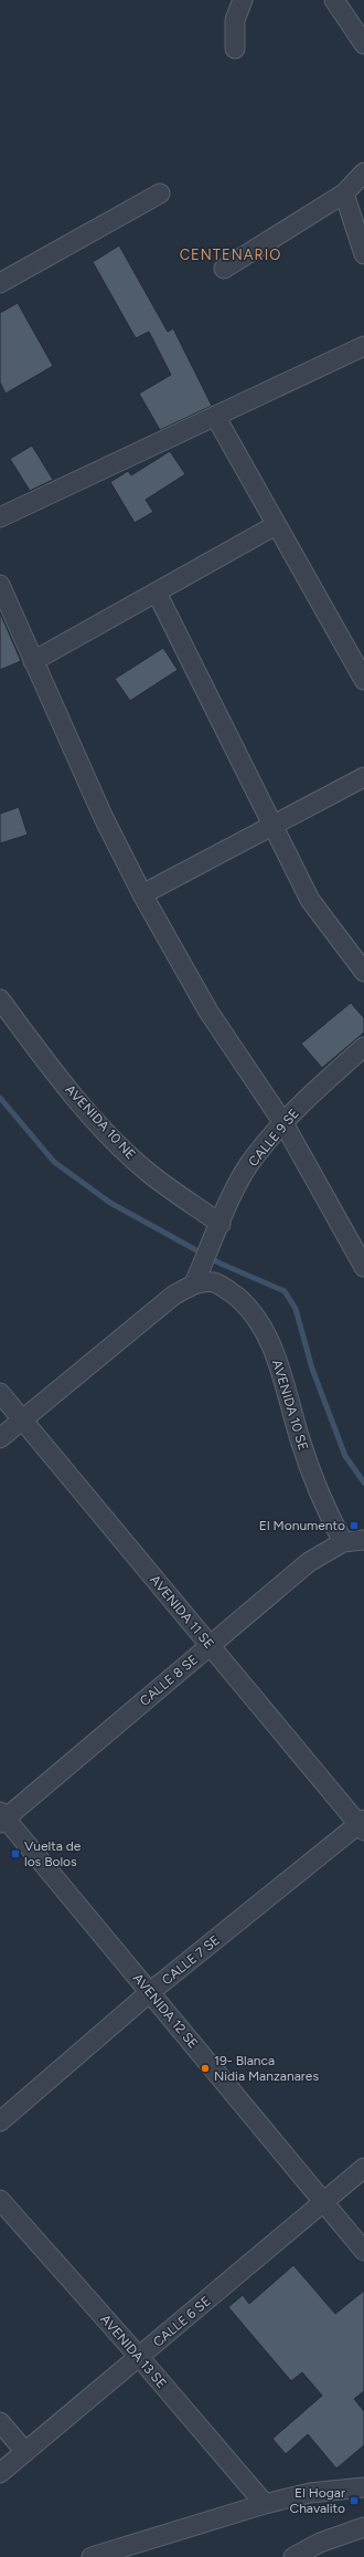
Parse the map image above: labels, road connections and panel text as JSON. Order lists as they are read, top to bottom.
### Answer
{
  "streets": {
    "street": [
      "AVENIDA 10 NE",
      "CALLE 9 SE",
      "AVENIDA 10 SE",
      "AVENIDA 11 SE",
      "CALLE 8 SE",
      "CALLE 7 SE",
      "AVENIDA 12 SE",
      "CALLE 6 SE",
      "AVENIDA 13 SE"
    ]
  },
  "crossings": [
    ["AVENIDA 10 NE", "CALLE 9 SE"],
    ["CALLE 9 SE", "AVENIDA 10 SE"],
    ["AVENIDA 10 SE", "CALLE 8 SE"],
    ["AVENIDA 11 SE", "CALLE 8 SE"],
    ["AVENIDA 11 SE", "CALLE 7 SE"],
    ["CALLE 8 SE", "AVENIDA 12 SE"],
    ["CALLE 7 SE", "AVENIDA 12 SE"],
    ["AVENIDA 12 SE", "CALLE 6 SE"],
    ["CALLE 6 SE", "AVENIDA 13 SE"]
  ],
  "districts": ["CENTENARIO"],
  "places": {
    "transit": ["El Monumento", "Vuelta de los Bolos", "El Hogar Chavalito"],
    "other": ["19- Blanca Nidia Manzanares"]
  }
}
